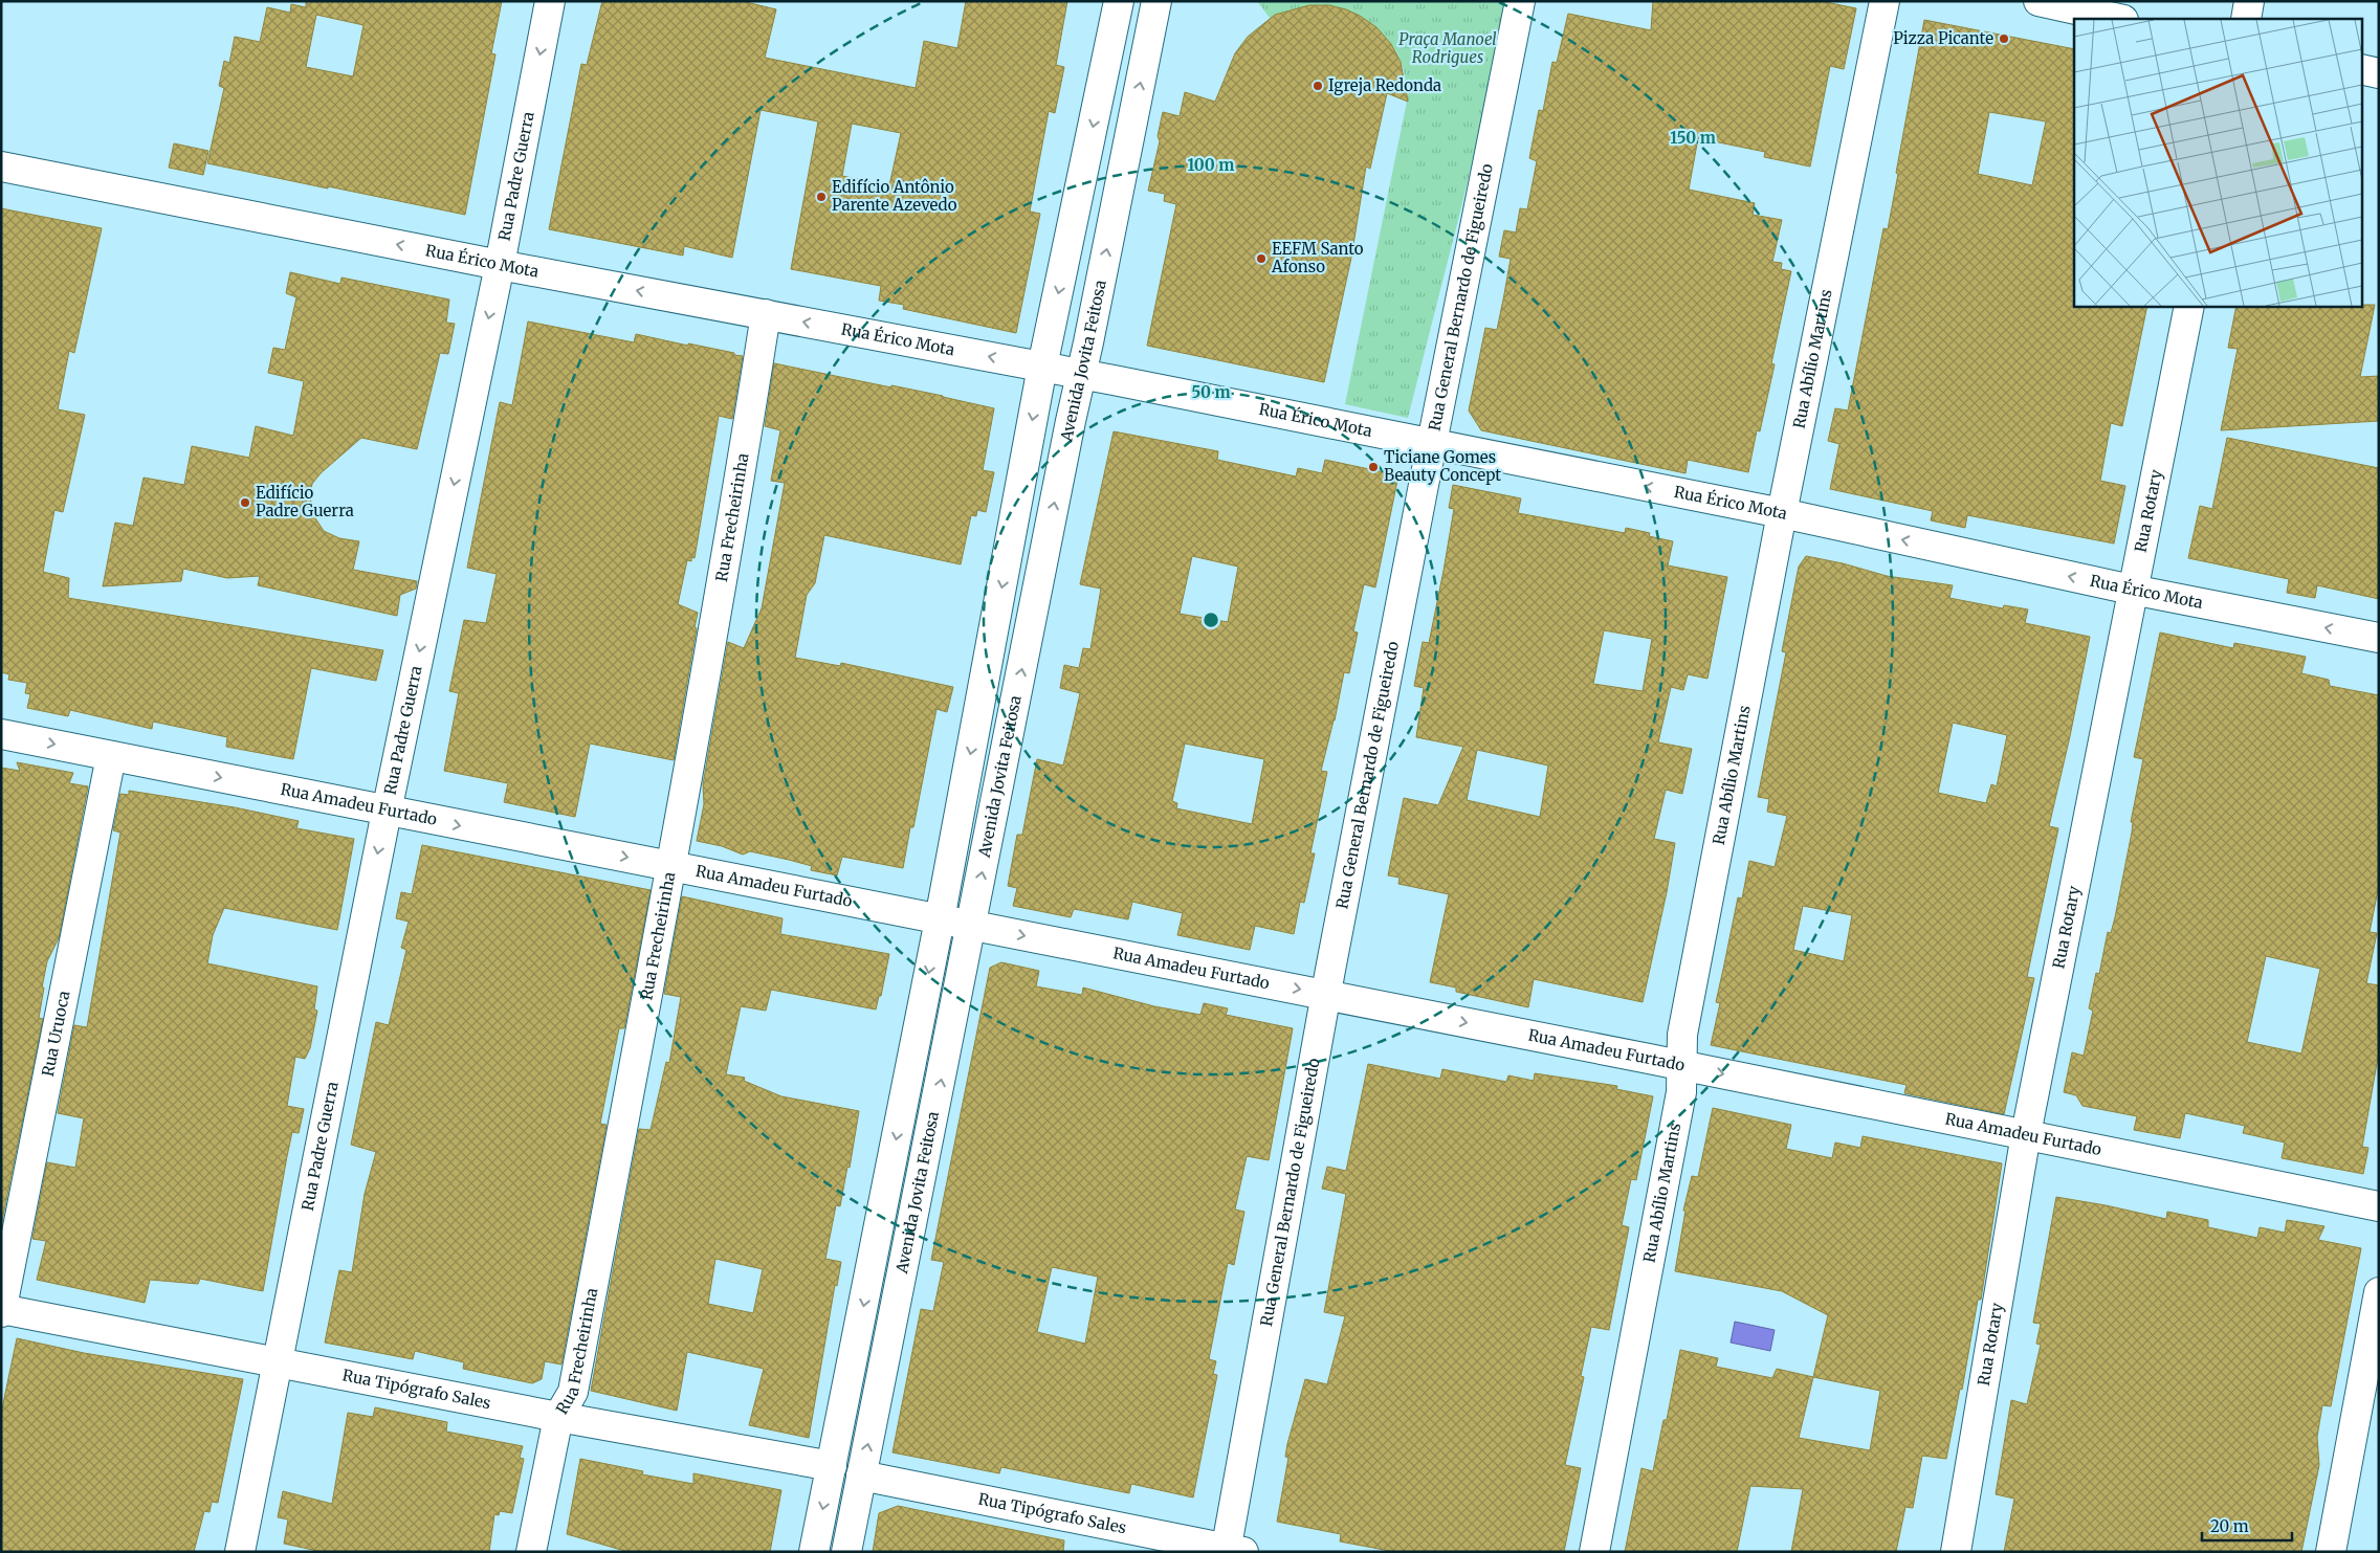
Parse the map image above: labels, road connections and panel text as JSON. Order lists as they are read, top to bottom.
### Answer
{
  "streets": {
    "street": [
      "Rua Padre Guerra",
      "Rua Érico Mota",
      "Rua General Bernardo de Figueiredo",
      "Rua Abílio Martins",
      "Avenida Jovita Feitosa",
      "Rua Rotary",
      "Rua Frecheirinha",
      "Rua Amadeu Furtado",
      "Rua Uruoca",
      "Rua Tipógrafo Sales"
    ]
  },
  "crossings": [
    ["Rua Padre Guerra", "Rua Érico Mota"],
    ["Rua Padre Guerra", "Rua Amadeu Furtado"],
    ["Rua Padre Guerra", "Rua Tipógrafo Sales"],
    ["Rua Érico Mota", "Rua General Bernardo de Figueiredo"],
    ["Rua Érico Mota", "Rua Abílio Martins"],
    ["Rua Érico Mota", "Avenida Jovita Feitosa"],
    ["Rua Érico Mota", "Rua Rotary"],
    ["Rua Érico Mota", "Rua Frecheirinha"],
    ["Rua General Bernardo de Figueiredo", "Rua Amadeu Furtado"],
    ["Rua General Bernardo de Figueiredo", "Rua Tipógrafo Sales"],
    ["Rua Abílio Martins", "Rua Amadeu Furtado"],
    ["Avenida Jovita Feitosa", "Rua Amadeu Furtado"],
    ["Avenida Jovita Feitosa", "Rua Tipógrafo Sales"],
    ["Rua Rotary", "Rua Amadeu Furtado"],
    ["Rua Frecheirinha", "Rua Amadeu Furtado"],
    ["Rua Frecheirinha", "Rua Tipógrafo Sales"],
    ["Rua Amadeu Furtado", "Rua Uruoca"],
    ["Rua Uruoca", "Rua Tipógrafo Sales"]
  ],
  "one_way": ["Rua Padre Guerra", "Rua Érico Mota", "Rua Amadeu Furtado"],
  "parks": ["Praça Manoel Rodrigues"],
  "places": [
    "Pizza Picante",
    "Igreja Redonda",
    "Edifício Antônio Parente Azevedo",
    "EEFM Santo Afonso",
    "Ticiane Gomes Beauty Concept",
    "Edifício Padre Guerra"
  ],
  "scale_bar": "20 m",
  "rings": ["150 m", "100 m", "50 m"]
}
